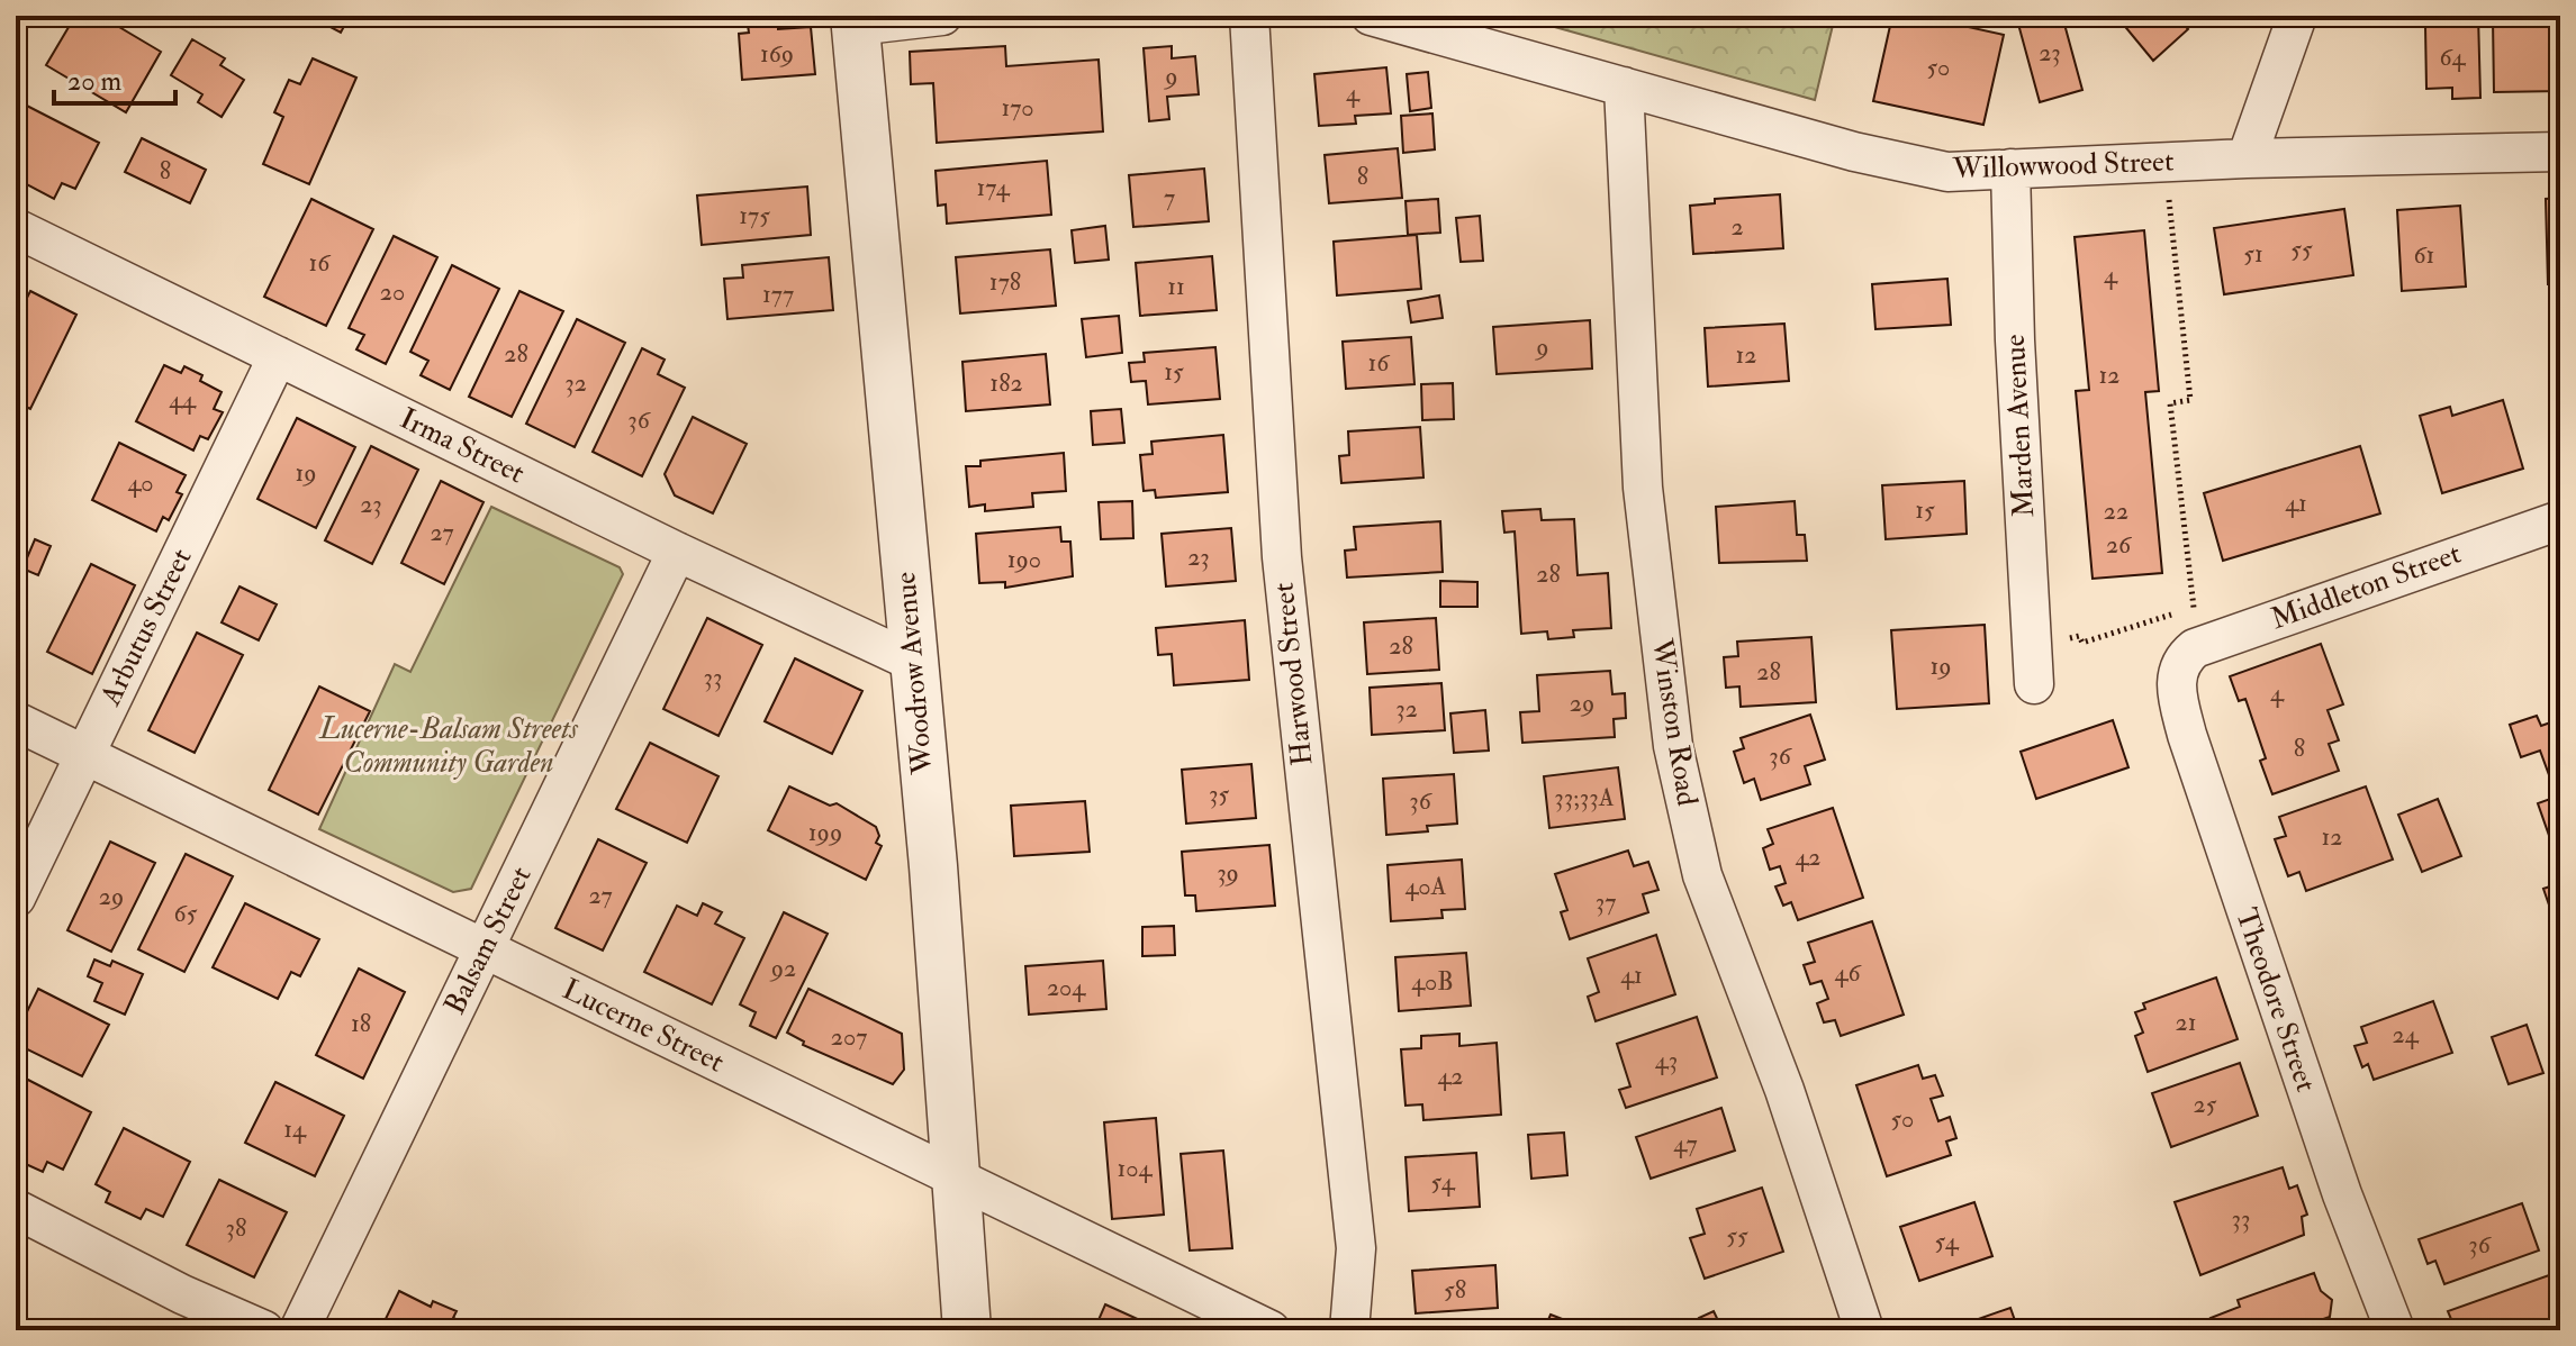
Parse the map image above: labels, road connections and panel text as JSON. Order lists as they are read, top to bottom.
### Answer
{
  "streets": {
    "street": [
      "Willowwood Street",
      "Marden Avenue",
      "Irma Street",
      "Middleton Street",
      "Arbutus Street",
      "Woodrow Avenue",
      "Harwood Street",
      "Winston Road",
      "Balsam Street",
      "Theodore Street",
      "Lucerne Street"
    ]
  },
  "crossings": [
    ["Willowwood Street", "Marden Avenue"],
    ["Willowwood Street", "Winston Road"],
    ["Irma Street", "Arbutus Street"],
    ["Irma Street", "Woodrow Avenue"],
    ["Irma Street", "Balsam Street"],
    ["Middleton Street", "Theodore Street"],
    ["Arbutus Street", "Lucerne Street"],
    ["Woodrow Avenue", "Lucerne Street"],
    ["Balsam Street", "Lucerne Street"]
  ],
  "parks": ["Lucerne-Balsam Streets Community Garden"],
  "house_numbers": [
    "23",
    "169",
    "64",
    "50",
    "9",
    "4",
    "170",
    "8",
    "8",
    "174",
    "7",
    "175",
    "2",
    "55",
    "51",
    "61",
    "16",
    "4",
    "178",
    "11",
    "20",
    "177",
    "9",
    "28",
    "12",
    "16",
    "15",
    "12",
    "32",
    "182",
    "44",
    "36",
    "19",
    "40",
    "41",
    "23",
    "15",
    "22",
    "27",
    "26",
    "23",
    "190",
    "28",
    "28",
    "19",
    "28",
    "33",
    "4",
    "29",
    "32",
    "8",
    "36",
    "35",
    "33;33A",
    "36",
    "199",
    "12",
    "42",
    "39",
    "40A",
    "27",
    "29",
    "37",
    "65",
    "92",
    "46",
    "41",
    "40B",
    "204",
    "21",
    "18",
    "24",
    "207",
    "43",
    "42",
    "25",
    "50",
    "14",
    "47",
    "104",
    "54",
    "33",
    "38",
    "55",
    "54",
    "36",
    "58"
  ],
  "scale_bar": "20 m"
}
